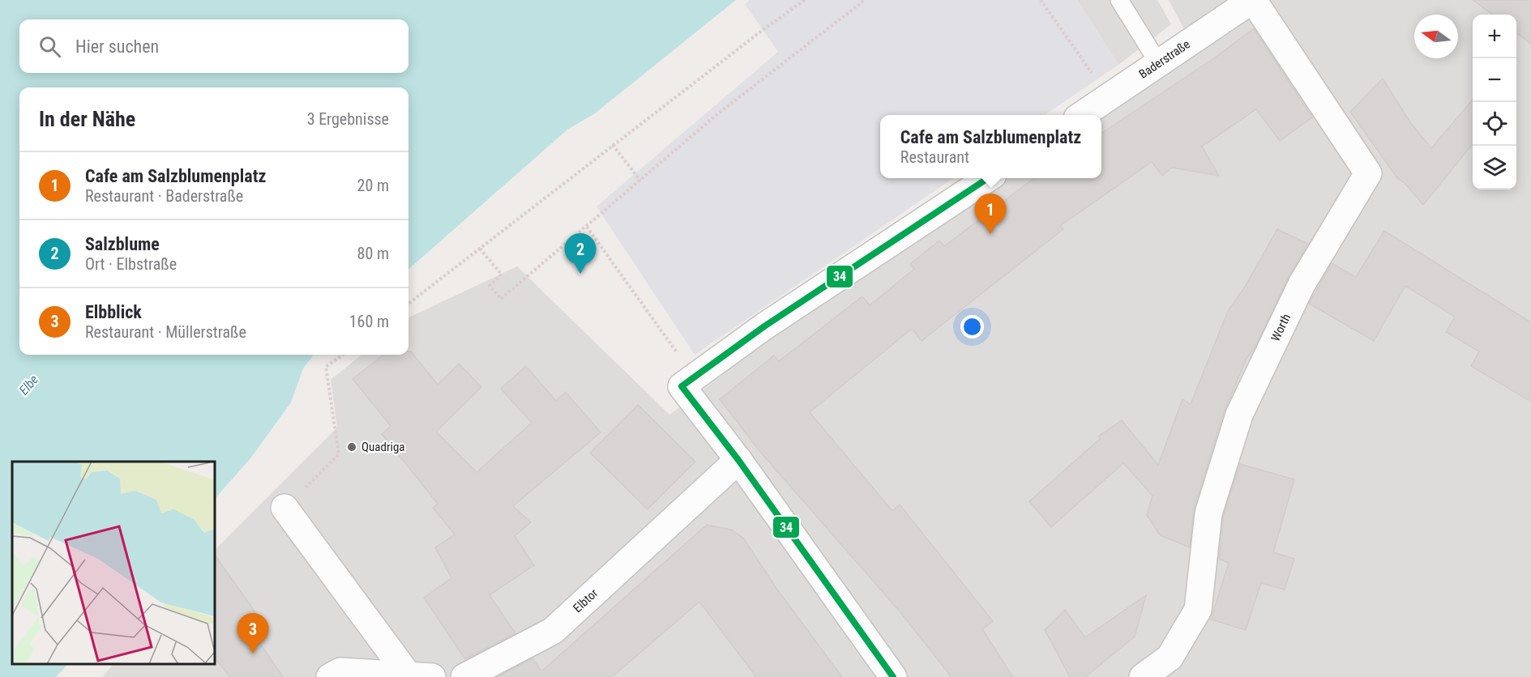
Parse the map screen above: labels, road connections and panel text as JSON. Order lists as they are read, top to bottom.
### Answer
{
  "streets": {
    "street": ["Baderstraße", "Worth", "Elbtor"]
  },
  "crossings": [
    ["Baderstraße", "Worth"]
  ],
  "water": ["Elbe"],
  "places": ["Quadriga"],
  "lines": ["transit line 34"],
  "north": "left",
  "page": {
    "map_buttons": ["+", "−"],
    "search": "Hier suchen",
    "heading": ["In der Nähe", "3 Ergebnisse"],
    "popup": ["Cafe am Salzblumenplatz", "Restaurant"],
    "list": [
      {
        "mark": "1",
        "name": "Cafe am Salzblumenplatz",
        "note": "Restaurant · Baderstraße",
        "value": "20 m"
      },
      {
        "mark": "2",
        "name": "Salzblume",
        "note": "Ort · Elbstraße",
        "value": "80 m"
      },
      {
        "mark": "3",
        "name": "Elbblick",
        "note": "Restaurant · Müllerstraße",
        "value": "160 m"
      }
    ],
    "pins": ["1", "2", "3"]
  }
}
